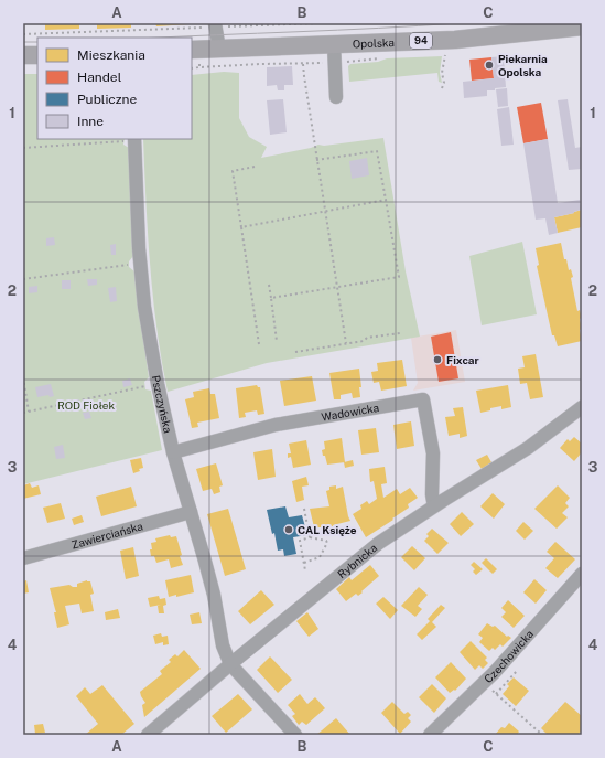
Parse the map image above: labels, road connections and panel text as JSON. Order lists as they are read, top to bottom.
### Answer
{
  "streets": {
    "main road": ["94", "Opolska"],
    "street": [
      "Pszczyńska",
      "Wadowicka",
      "Zawierciańska",
      "Rybnicka",
      "Czechowicka"
    ]
  },
  "crossings": [
    ["Pszczyńska", "Wadowicka"],
    ["Pszczyńska", "Zawierciańska"],
    ["Pszczyńska", "Rybnicka"],
    ["Wadowicka", "Rybnicka"]
  ],
  "parks": ["ROD Fiołek"],
  "places": ["Piekarnia Opolska", "Fixcar", "CAL Księże"],
  "legend": [
    "Mieszkania",
    "Handel",
    "Publiczne",
    "Inne"
  ],
  "grid": {
    "columns": ["A", "B", "C"],
    "rows": [
      "1",
      "2",
      "3",
      "4"
    ]
  }
}
